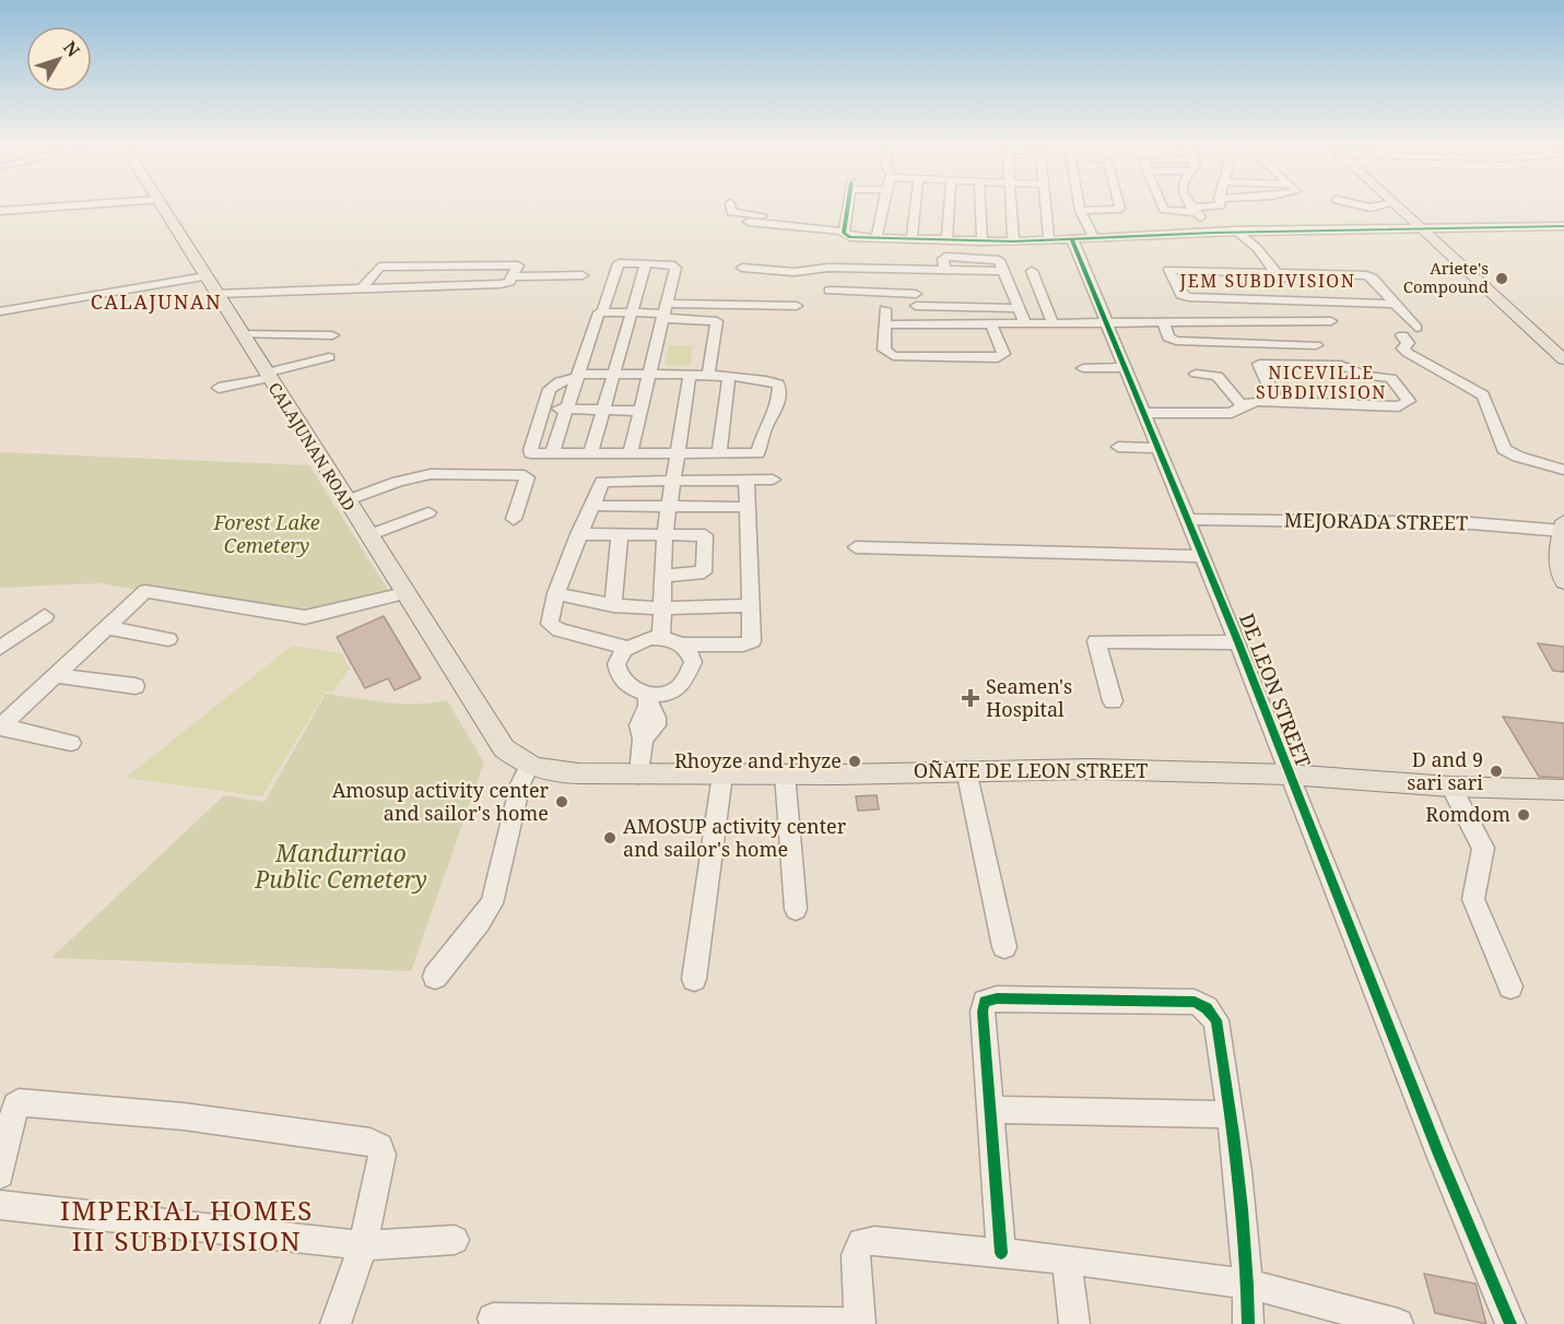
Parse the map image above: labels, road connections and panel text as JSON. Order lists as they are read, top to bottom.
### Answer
{
  "streets": {
    "main road": ["CALAJUNAN ROAD", "OÑATE DE LEON STREET"],
    "street": ["MEJORADA STREET", "DE LEON STREET"]
  },
  "crossings": [
    ["CALAJUNAN ROAD", "OÑATE DE LEON STREET"],
    ["MEJORADA STREET", "DE LEON STREET"],
    ["DE LEON STREET", "OÑATE DE LEON STREET"]
  ],
  "districts": [
    "JEM SUBDIVISION",
    "CALAJUNAN",
    "NICEVILLE SUBDIVISION",
    "IMPERIAL HOMES III SUBDIVISION"
  ],
  "parks": ["Forest Lake Cemetery", "Mandurriao Public Cemetery"],
  "places": {
    "other": [
      "Ariete's Compound",
      "Rhoyze and rhyze",
      "D and 9 sari sari",
      "Amosup activity center and sailor's home",
      "Romdom",
      "AMOSUP activity center and sailor's home"
    ],
    "health": ["Seamen's Hospital"]
  },
  "north": "top right"
}
